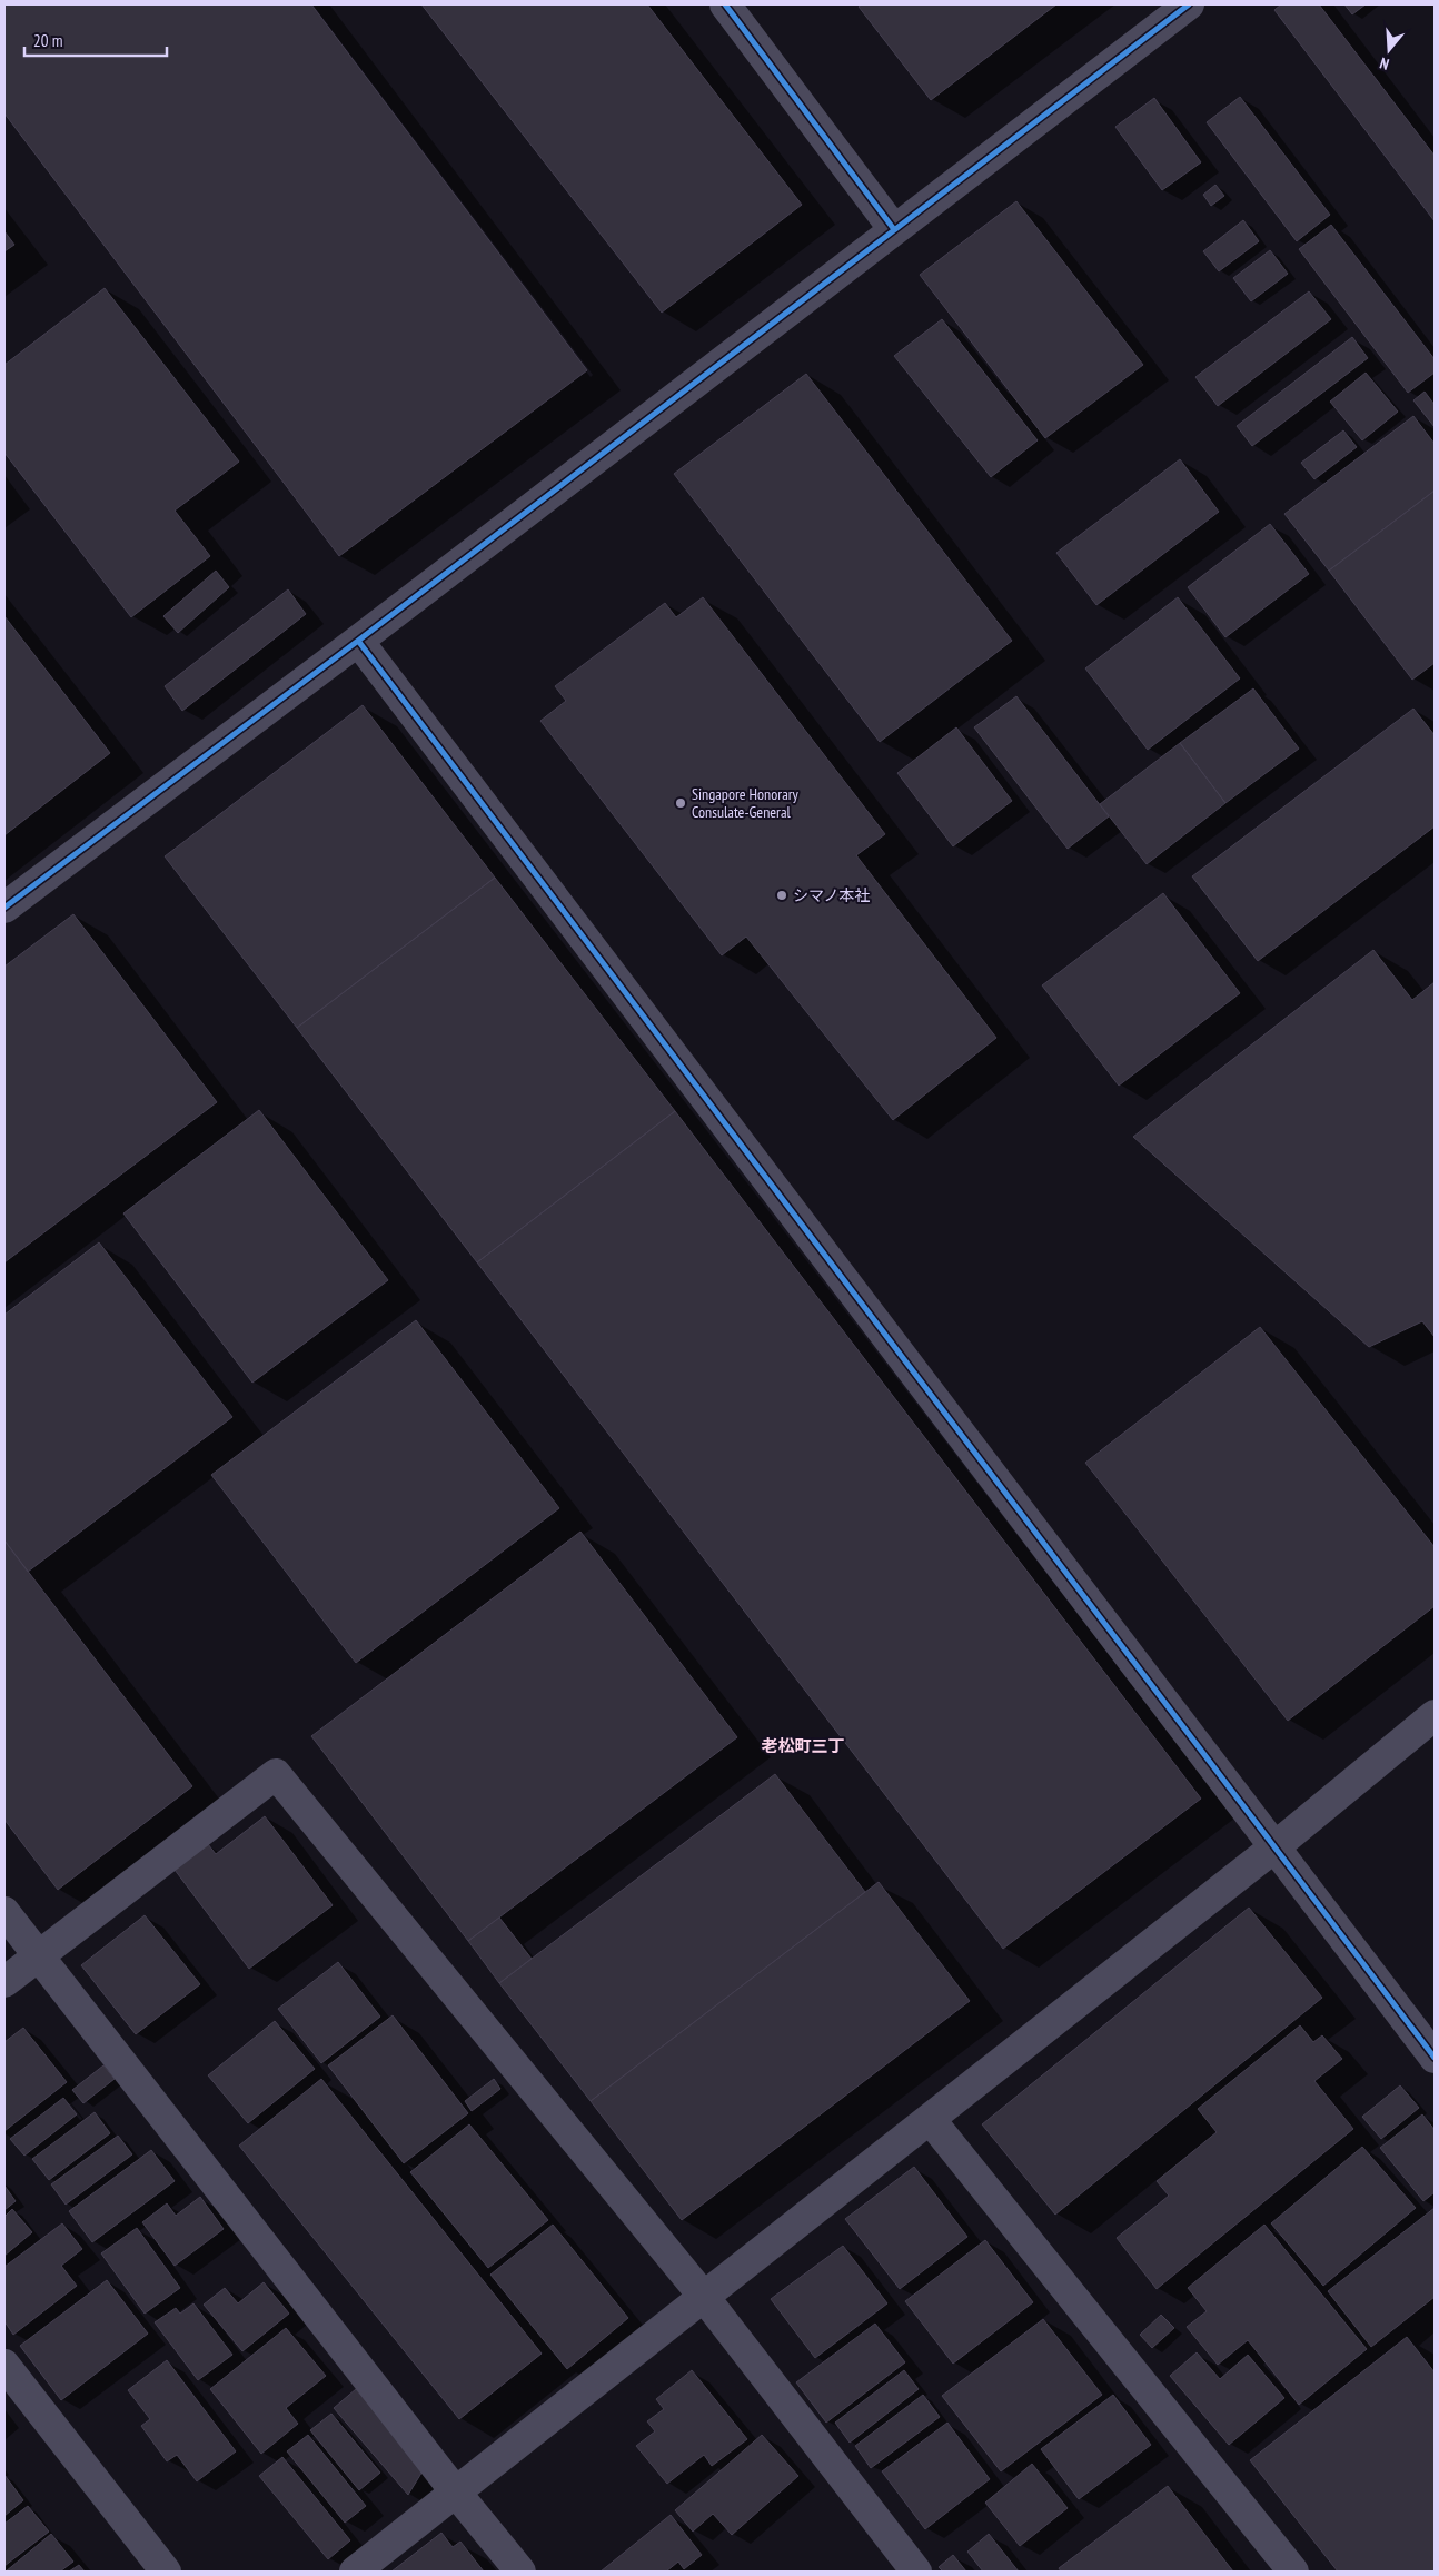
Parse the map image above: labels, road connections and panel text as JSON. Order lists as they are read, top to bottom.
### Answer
{
  "districts": ["老松町三丁"],
  "places": ["Singapore Honorary Consulate-General", "シマノ本社"],
  "scale_bar": "20 m",
  "north": "bottom"
}
